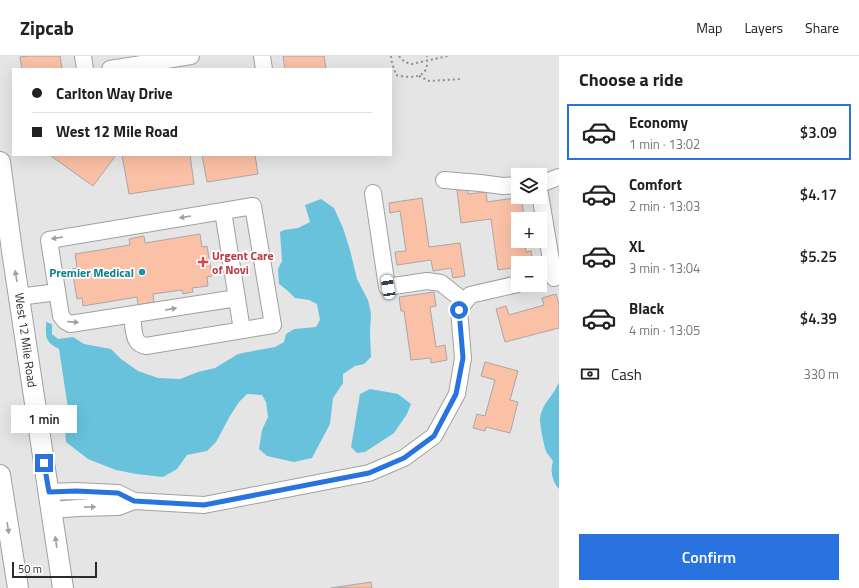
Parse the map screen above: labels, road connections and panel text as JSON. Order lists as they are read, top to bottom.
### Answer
{
  "streets": {
    "main road": ["West 12 Mile Road"]
  },
  "places": {
    "health": ["Urgent Care of Novi"],
    "other": ["Premier Medical"]
  },
  "scale_bar": "50 m",
  "page": {
    "header": "Zipcab",
    "nav": ["Map", "Layers", "Share"],
    "heading": "Choose a ride",
    "banner": ["Carlton Way Drive", "West 12 Mile Road"],
    "list": [
      {
        "name": "Economy",
        "note": "1 min · 13:02",
        "value": "$3.09"
      },
      {
        "name": "Comfort",
        "note": "2 min · 13:03",
        "value": "$4.17"
      },
      {
        "name": "XL",
        "note": "3 min · 13:04",
        "value": "$5.25"
      },
      {
        "name": "Black",
        "note": "4 min · 13:05",
        "value": "$4.39"
      }
    ],
    "map_buttons": ["+", "−"],
    "pay": ["Cash", "330 m"],
    "bubble": "1 min",
    "buttons": "Confirm",
    "scale": "50 m"
  }
}
